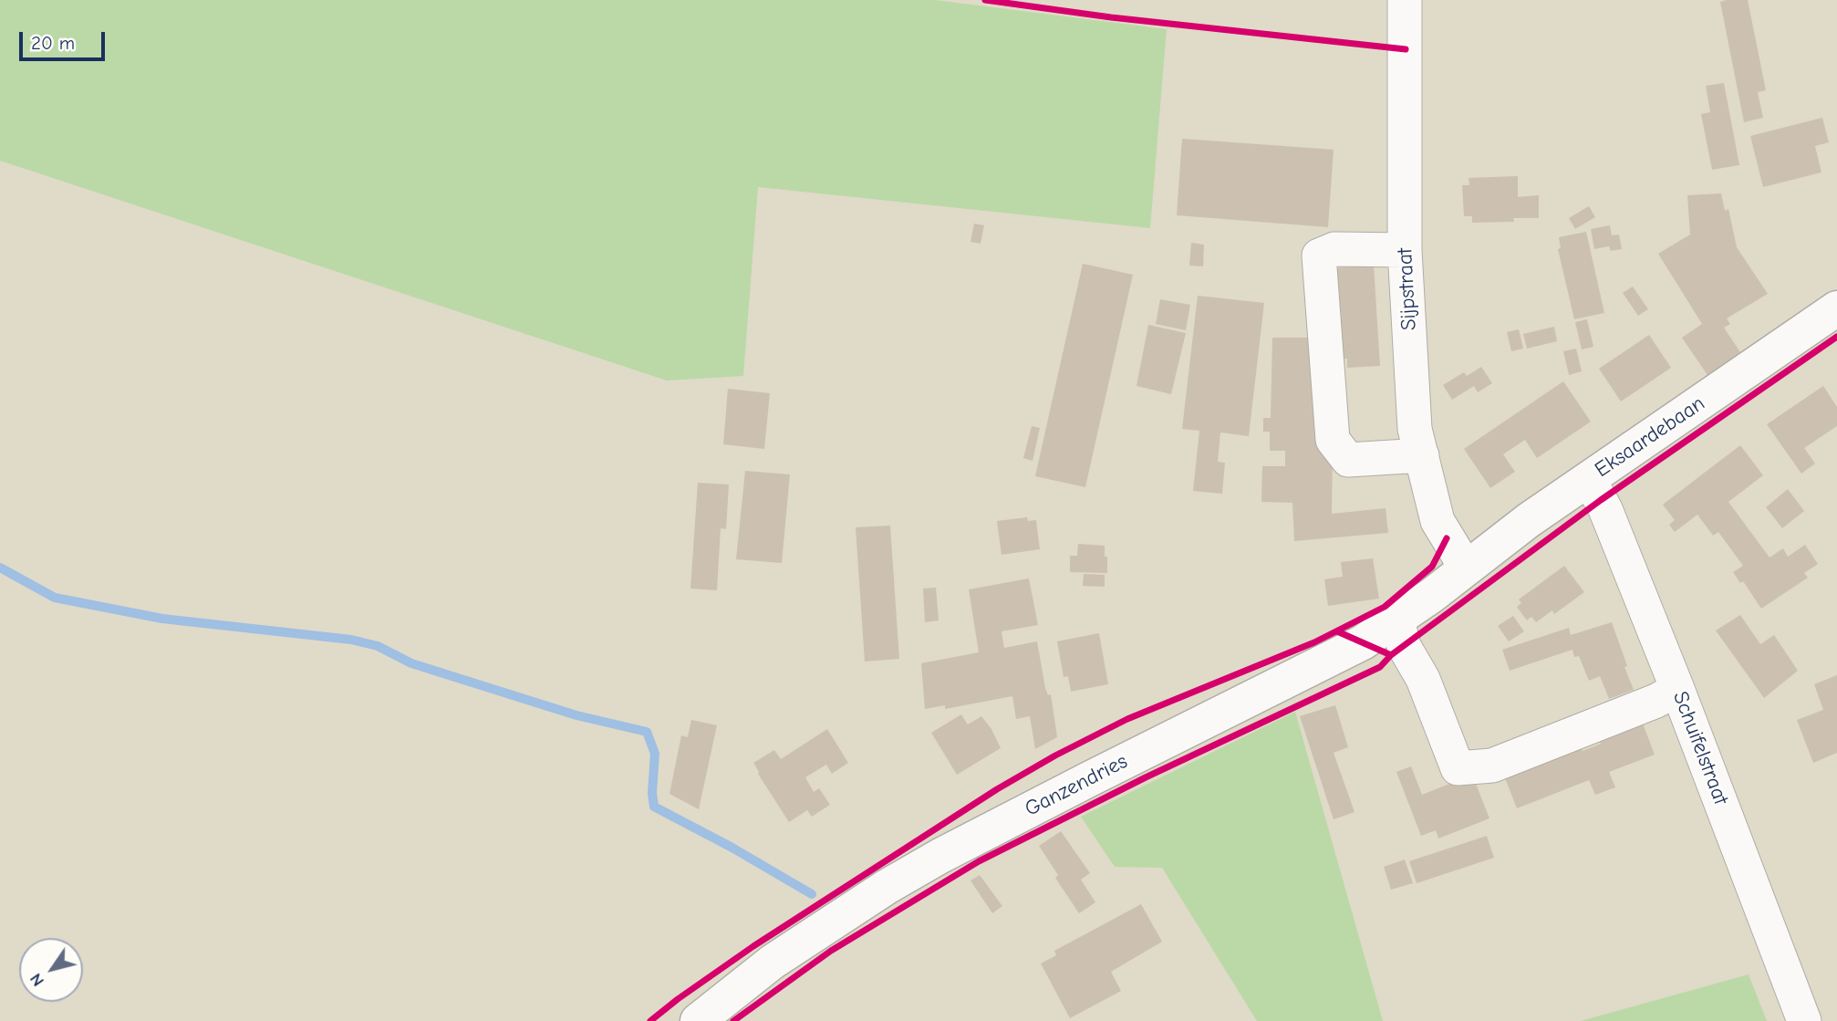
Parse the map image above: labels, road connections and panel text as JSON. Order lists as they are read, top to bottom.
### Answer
{
  "streets": {
    "main road": ["Eksaardebaan", "Ganzendries"],
    "street": ["Sijpstraat", "Schuifelstraat"]
  },
  "crossings": [
    ["Sijpstraat", "Eksaardebaan"],
    ["Sijpstraat", "Ganzendries"],
    ["Eksaardebaan", "Schuifelstraat"],
    ["Eksaardebaan", "Ganzendries"]
  ],
  "scale_bar": "20 m",
  "north": "bottom left"
}
